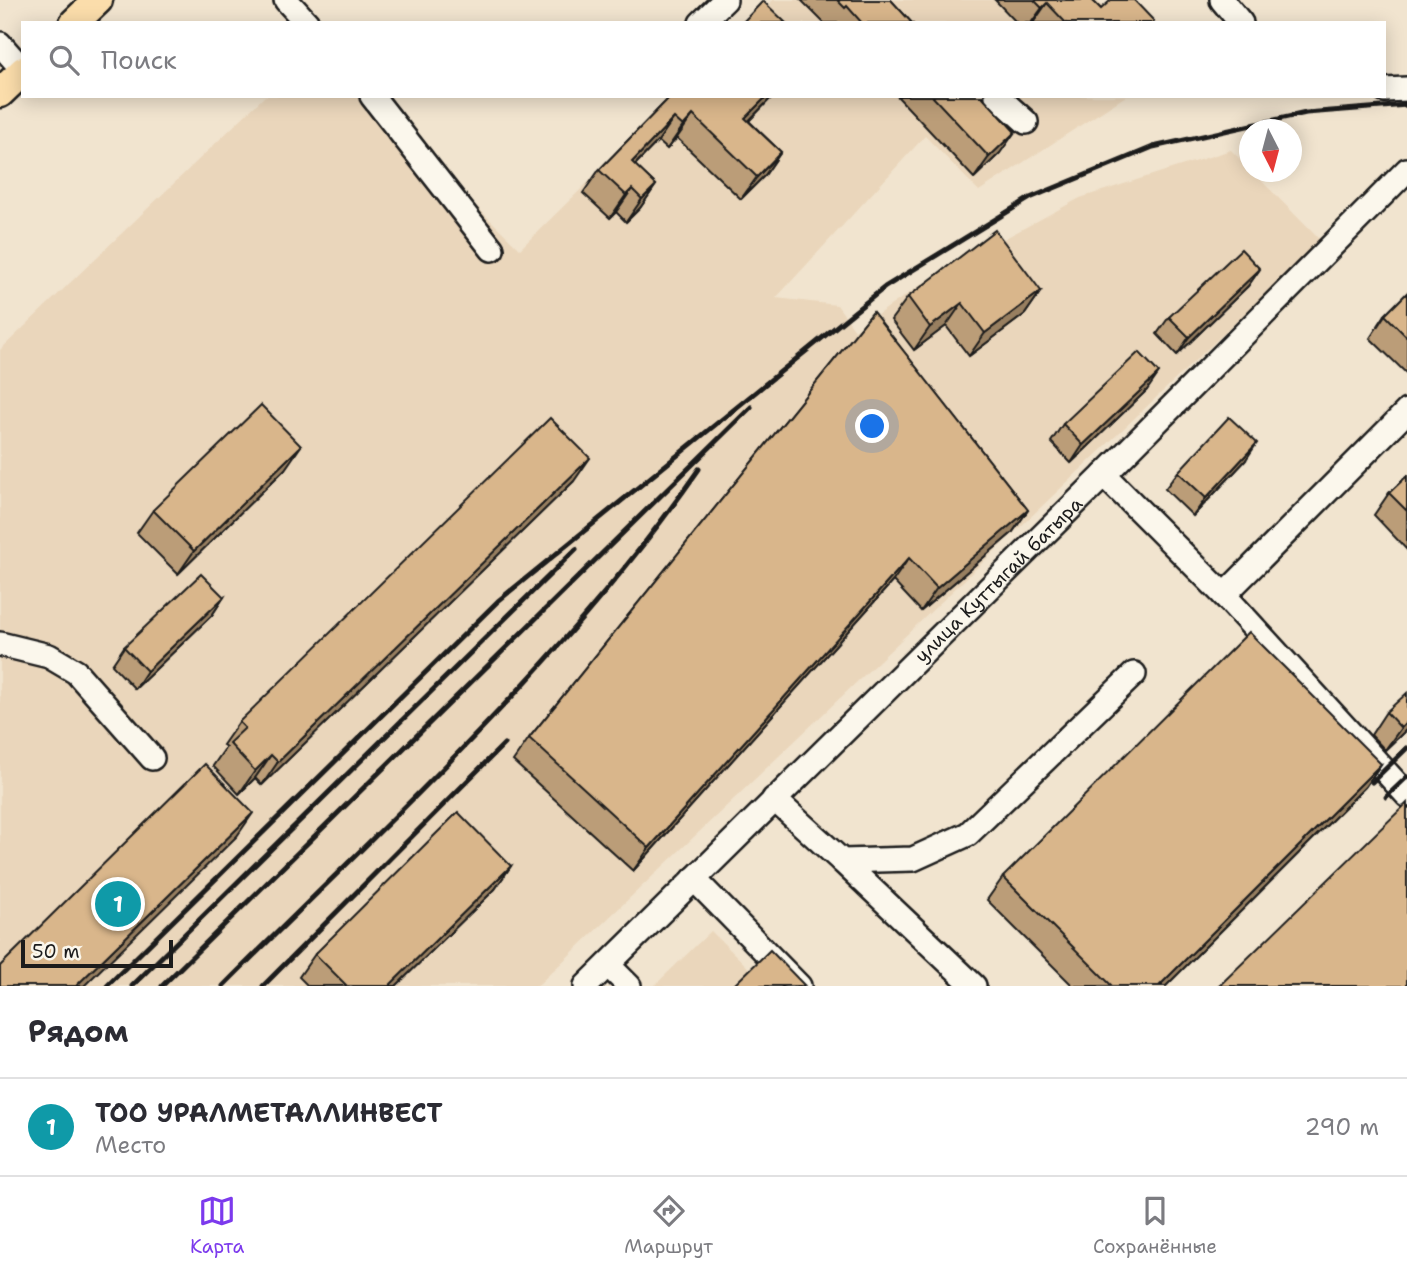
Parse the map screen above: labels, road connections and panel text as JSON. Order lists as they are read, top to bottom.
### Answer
{
  "streets": {
    "street": ["улица Куттыгай батыра"]
  },
  "scale_bar": "50 m",
  "north": "bottom",
  "page": {
    "search": "Поиск",
    "pins": "1",
    "scale": "50 m",
    "heading": "Рядом",
    "list": [
      {
        "mark": "1",
        "name": "ТОО УРАЛМЕТАЛЛИНВЕСТ",
        "note": "Место",
        "value": "290 m"
      }
    ],
    "nav": ["Карта", "Маршрут", "Сохранённые"]
  }
}
